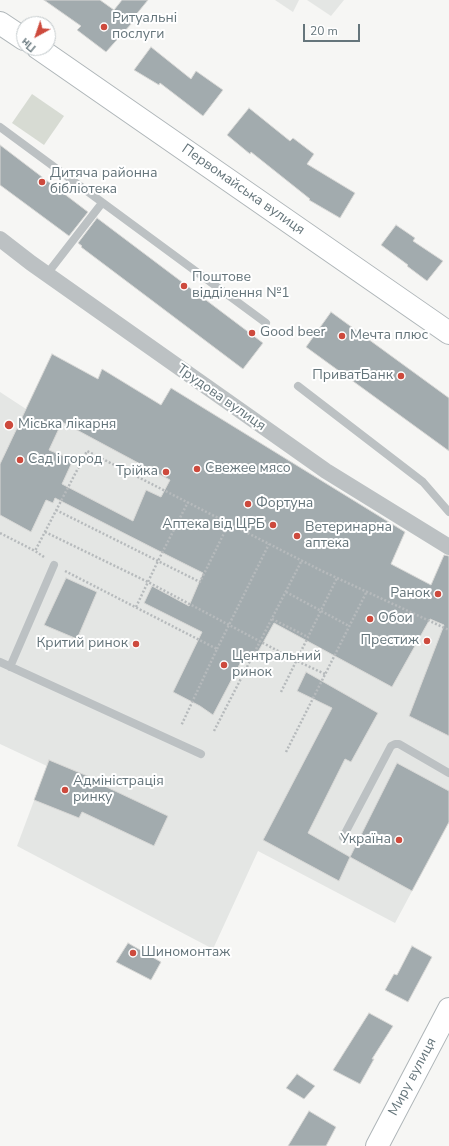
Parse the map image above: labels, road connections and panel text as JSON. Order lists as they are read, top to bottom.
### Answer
{
  "streets": {
    "street": ["Первомайська вулиця", "Трудова вулиця", "Миру вулиця"]
  },
  "places": [
    "Ритуальні послуги",
    "Дитяча районна бібліотека",
    "Поштове відділення №1",
    "Good beer",
    "Мечта плюс",
    "ПриватБанк",
    "Міська лікарня",
    "Сад і город",
    "Свежее мясо",
    "Трійка",
    "Фортуна",
    "Аптека від ЦРБ",
    "Ветеринарна аптека",
    "Ранок",
    "Обои",
    "Престиж",
    "Критий ринок",
    "Центральний ринок",
    "Адміністрація ринку",
    "Україна",
    "Шиномонтаж"
  ],
  "scale_bar": "20 m",
  "north": "bottom left"
}
